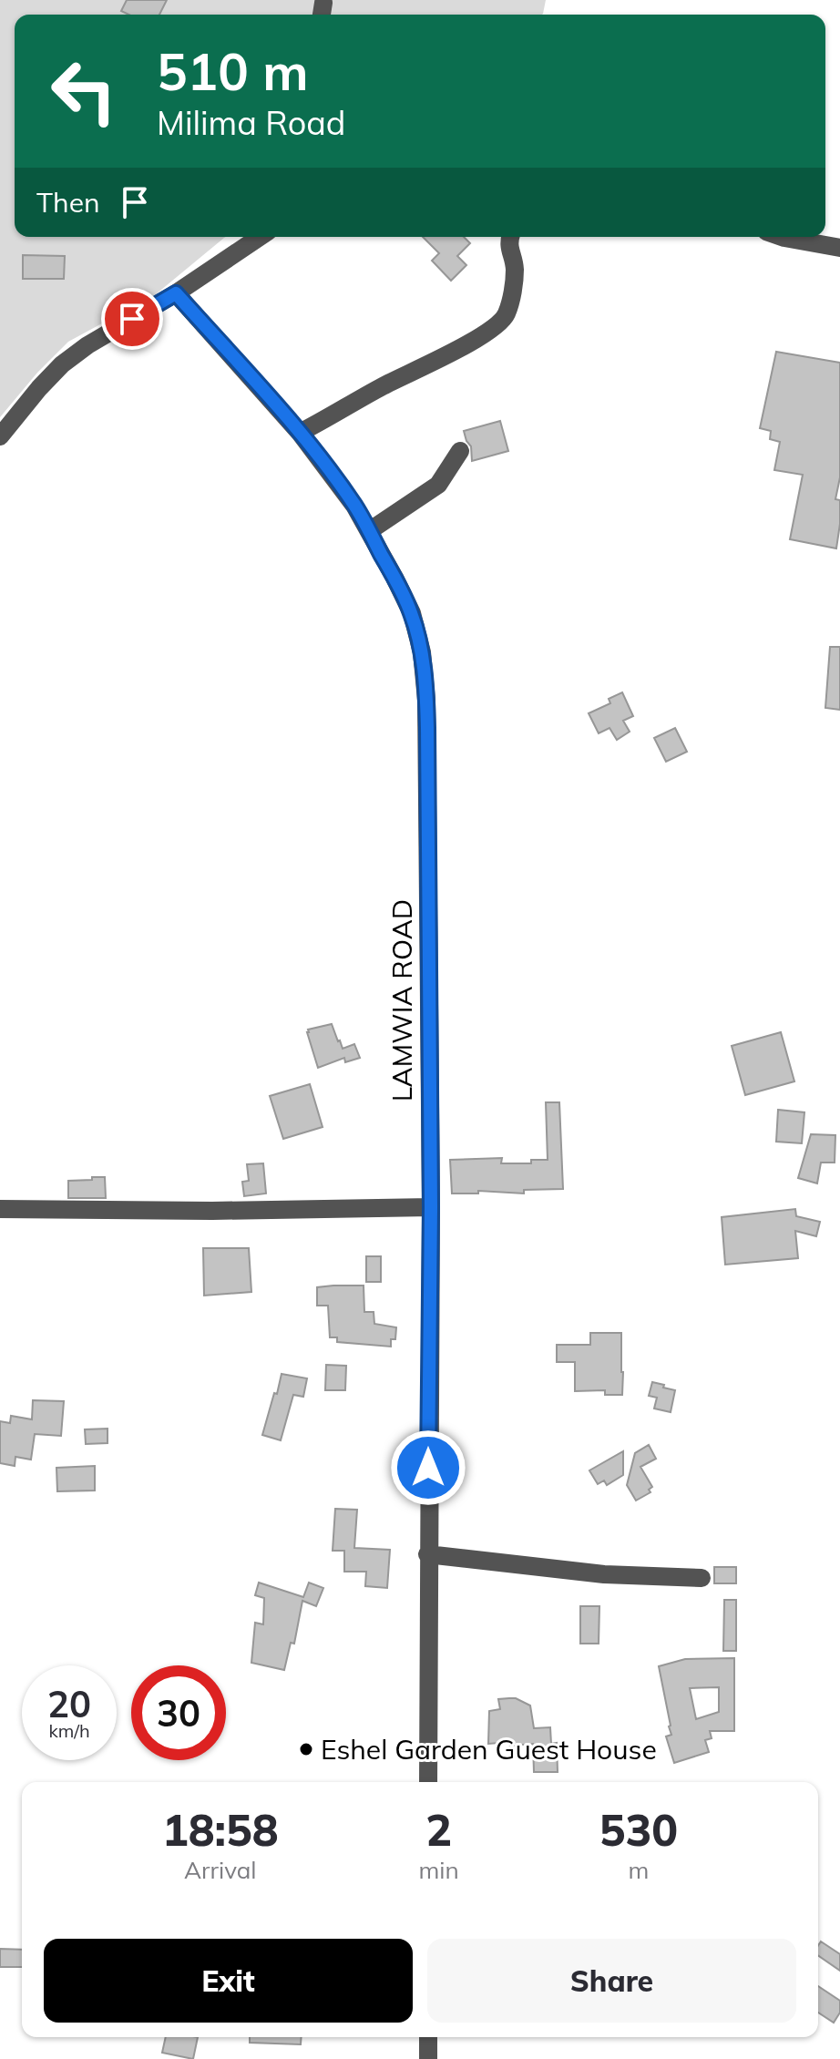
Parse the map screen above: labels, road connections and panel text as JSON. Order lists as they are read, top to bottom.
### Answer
{
  "streets": {
    "street": ["LAMWIA ROAD"]
  },
  "places": ["Eshel Garden Guest House"],
  "page": {
    "turn": ["510 m", "Milima Road"],
    "then": "Then",
    "speed": "20 km/h",
    "limit": "30",
    "eta": [
      "18:58",
      "Arrival",
      "2",
      "min",
      "530",
      "m"
    ],
    "buttons": ["Exit", "Share"]
  }
}
